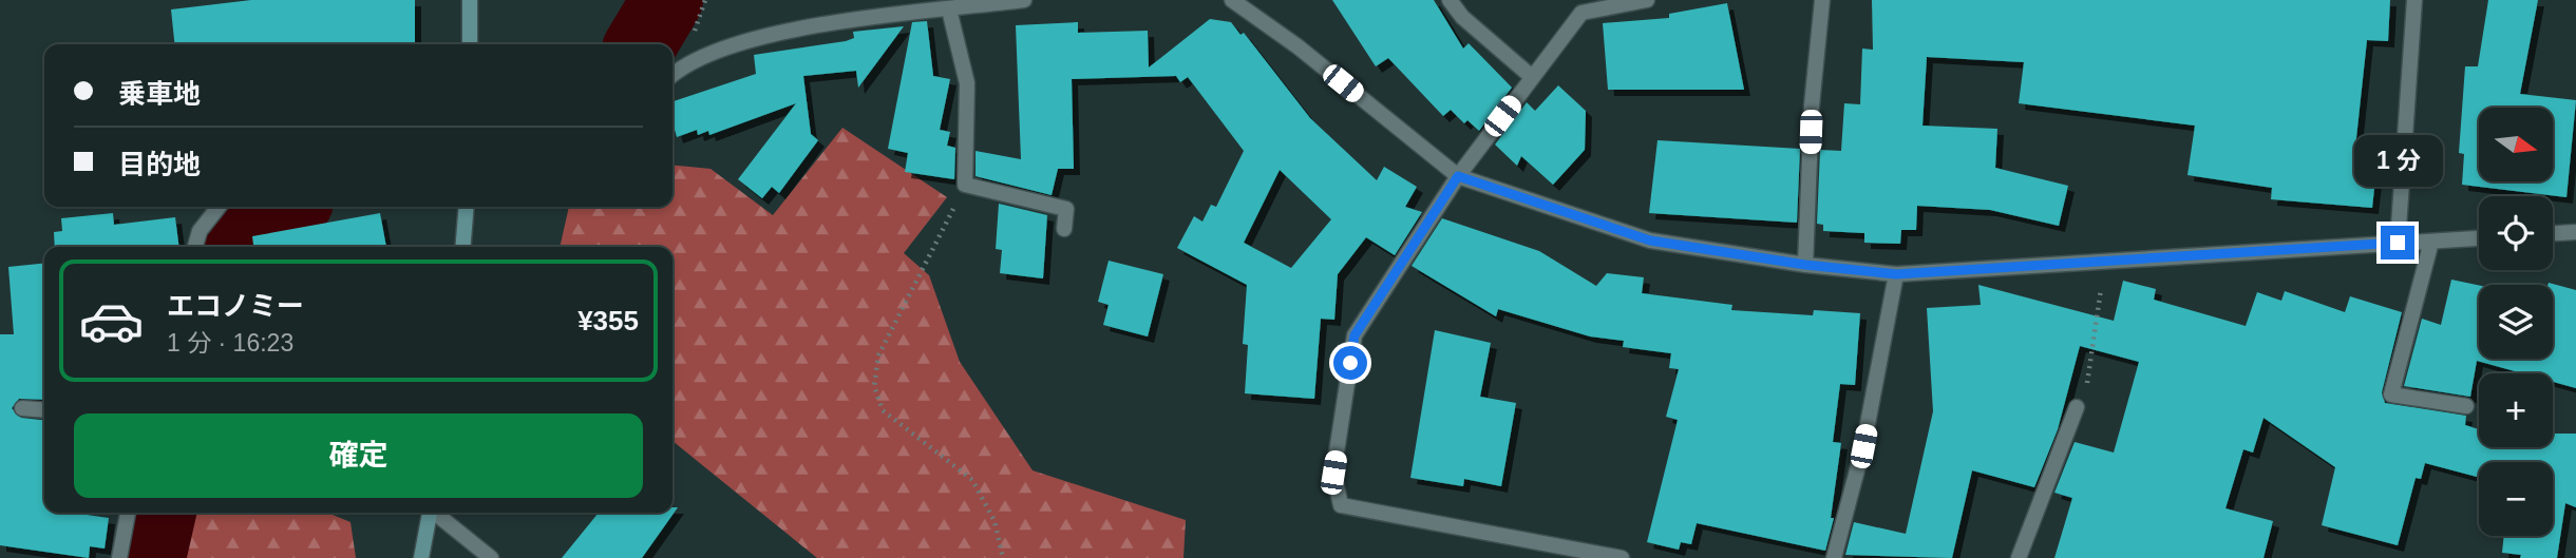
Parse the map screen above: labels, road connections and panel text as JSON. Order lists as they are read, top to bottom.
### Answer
{
  "north": "right",
  "page": {
    "banner": ["乗車地", "目的地"],
    "map_buttons": ["+", "−"],
    "bubble": "1 分",
    "list": [
      {
        "name": "エコノミー",
        "note": "1 分 · 16:23",
        "value": "¥355"
      }
    ],
    "buttons": "確定"
  }
}
